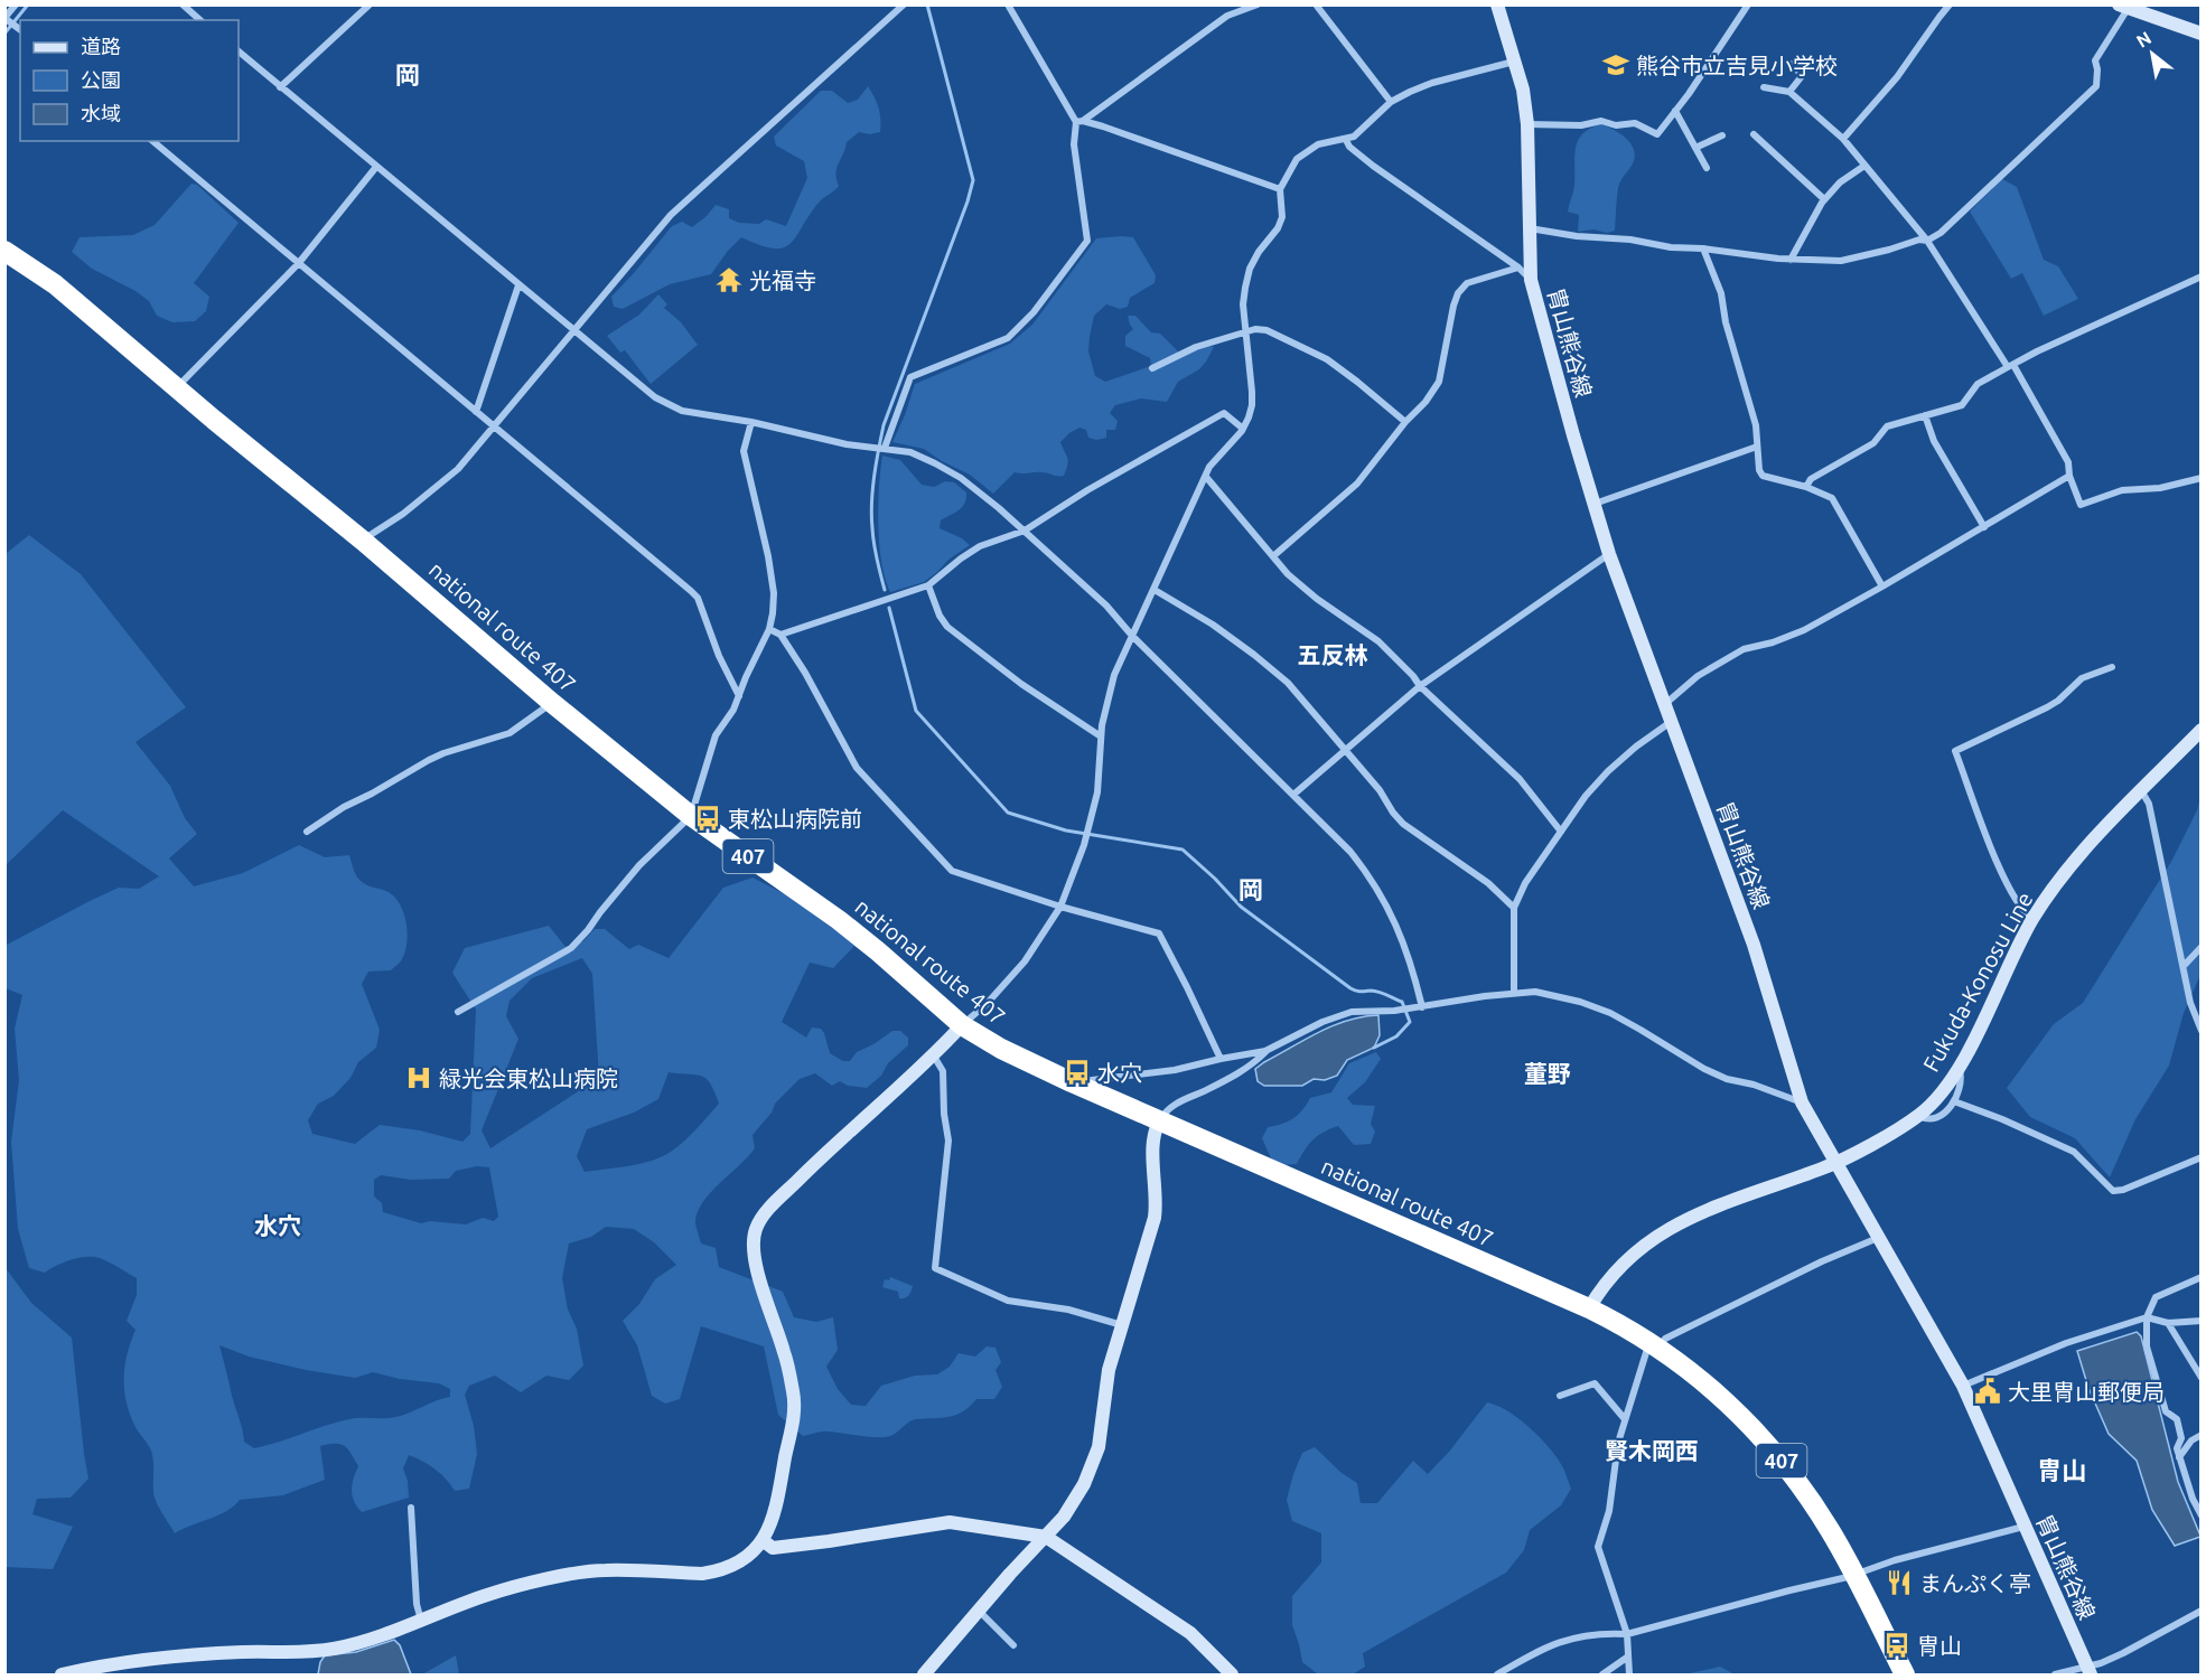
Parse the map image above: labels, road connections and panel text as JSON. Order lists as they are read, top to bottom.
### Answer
{
  "streets": {
    "highway": ["national route 407", "407"],
    "main road": ["胄山熊谷線", "Fukuda-Konosu Line"]
  },
  "crossings": [
    ["胄山熊谷線", "Fukuda-Konosu Line"],
    ["national route 407", "Fukuda-Konosu Line"]
  ],
  "districts": [
    "岡",
    "五反林",
    "岡",
    "董野",
    "水穴",
    "賢木岡西",
    "冑山"
  ],
  "places": {
    "school or university": ["熊谷市立吉見小学校"],
    "temple": ["光福寺"],
    "bus stop": ["東松山病院前", "水穴", "冑山"],
    "hospital": ["緑光会東松山病院"],
    "public building": ["大里冑山郵便局"],
    "restaurant": ["まんぷく亭"]
  },
  "legend": ["道路", "公園", "水域"],
  "north": "top left"
}
